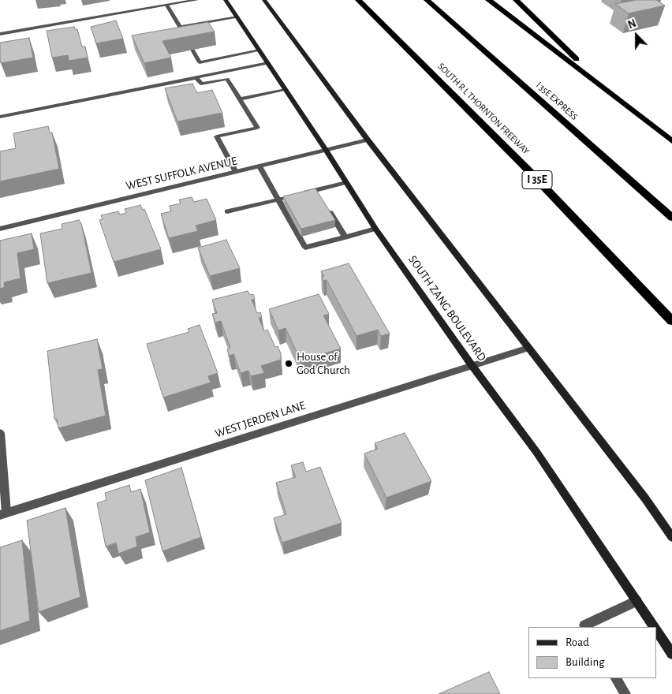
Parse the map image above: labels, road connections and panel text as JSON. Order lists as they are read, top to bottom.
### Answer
{
  "streets": {
    "highway": ["I 35E EXPRESS", "SOUTH R L THORNTON FREEWAY", "I 35E"],
    "main road": ["SOUTH ZANG BOULEVARD"],
    "street": ["WEST SUFFOLK AVENUE", "WEST JERDEN LANE"]
  },
  "crossings": [
    ["WEST SUFFOLK AVENUE", "SOUTH ZANG BOULEVARD"],
    ["SOUTH ZANG BOULEVARD", "WEST JERDEN LANE"]
  ],
  "places": ["House of God Church"],
  "legend": ["Road", "Building"],
  "north": "top"
}
